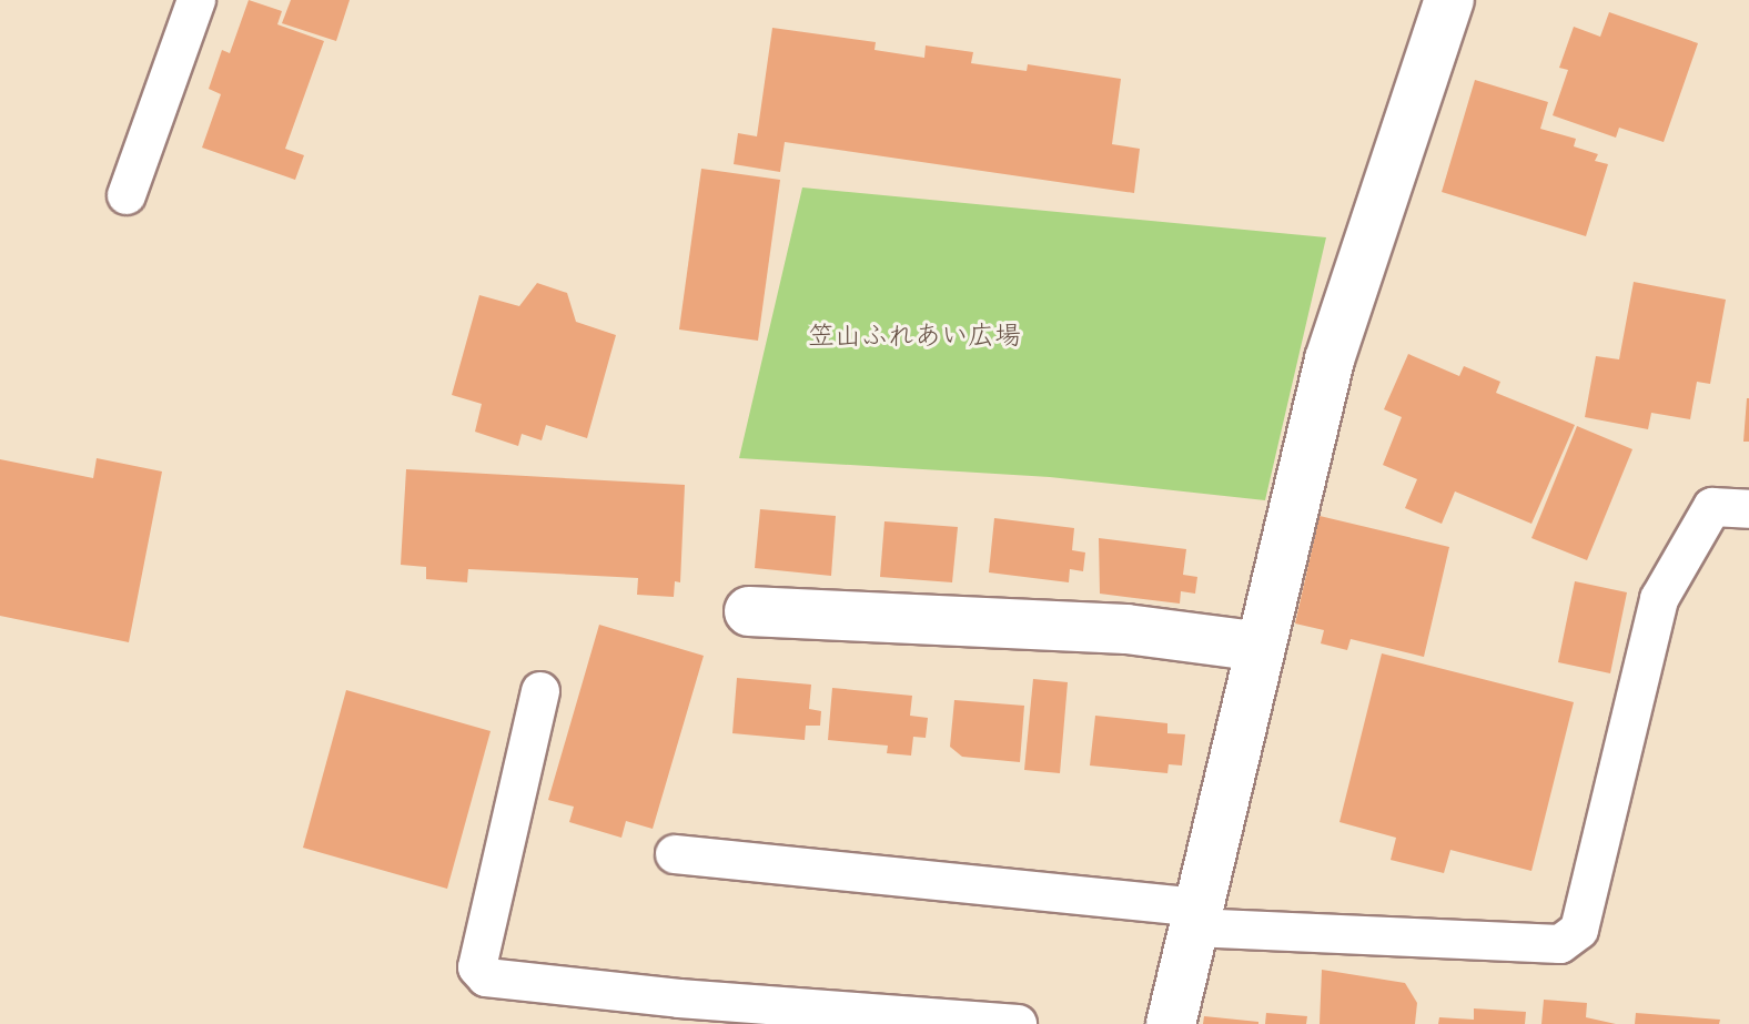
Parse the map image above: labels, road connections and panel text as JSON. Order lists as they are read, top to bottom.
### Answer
{
  "parks": ["笠山ふれあい広場"]
}
